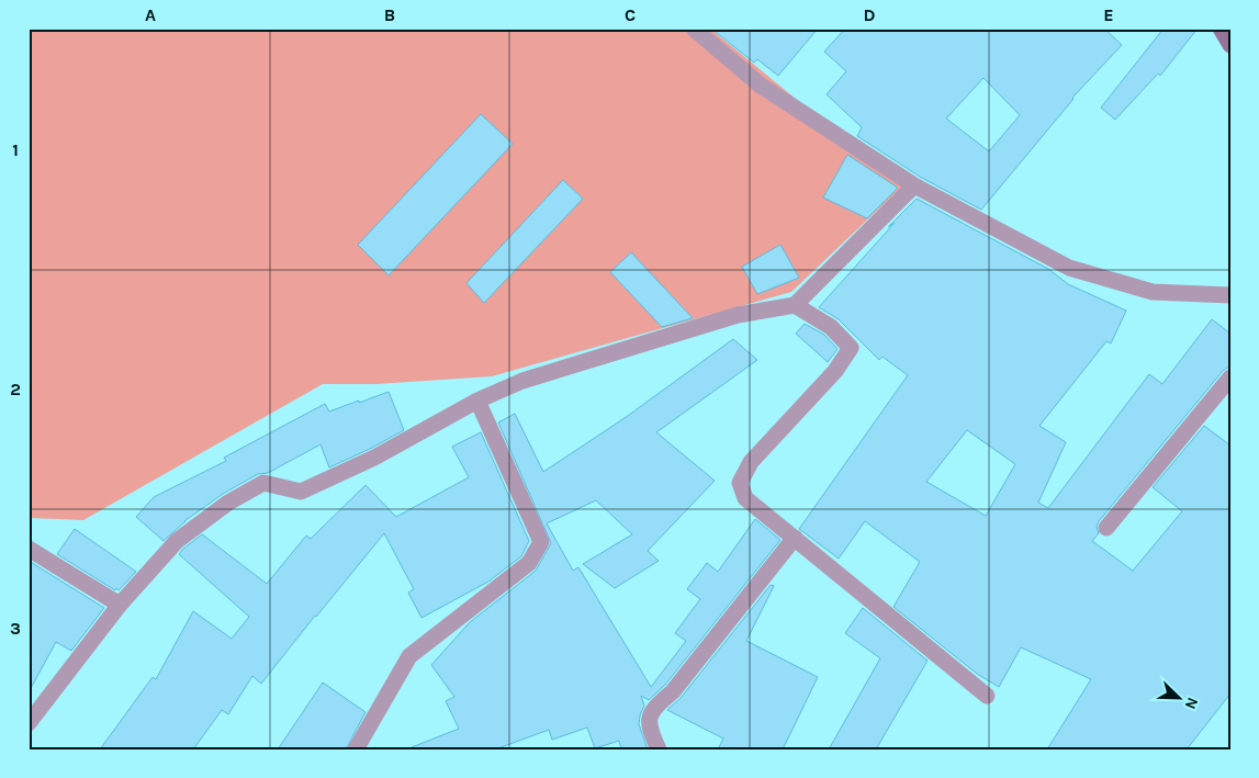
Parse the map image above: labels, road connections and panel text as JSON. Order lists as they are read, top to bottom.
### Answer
{
  "north": "bottom right",
  "grid": {
    "columns": [
      "A",
      "B",
      "C",
      "D",
      "E"
    ],
    "rows": ["1", "2", "3"]
  }
}
